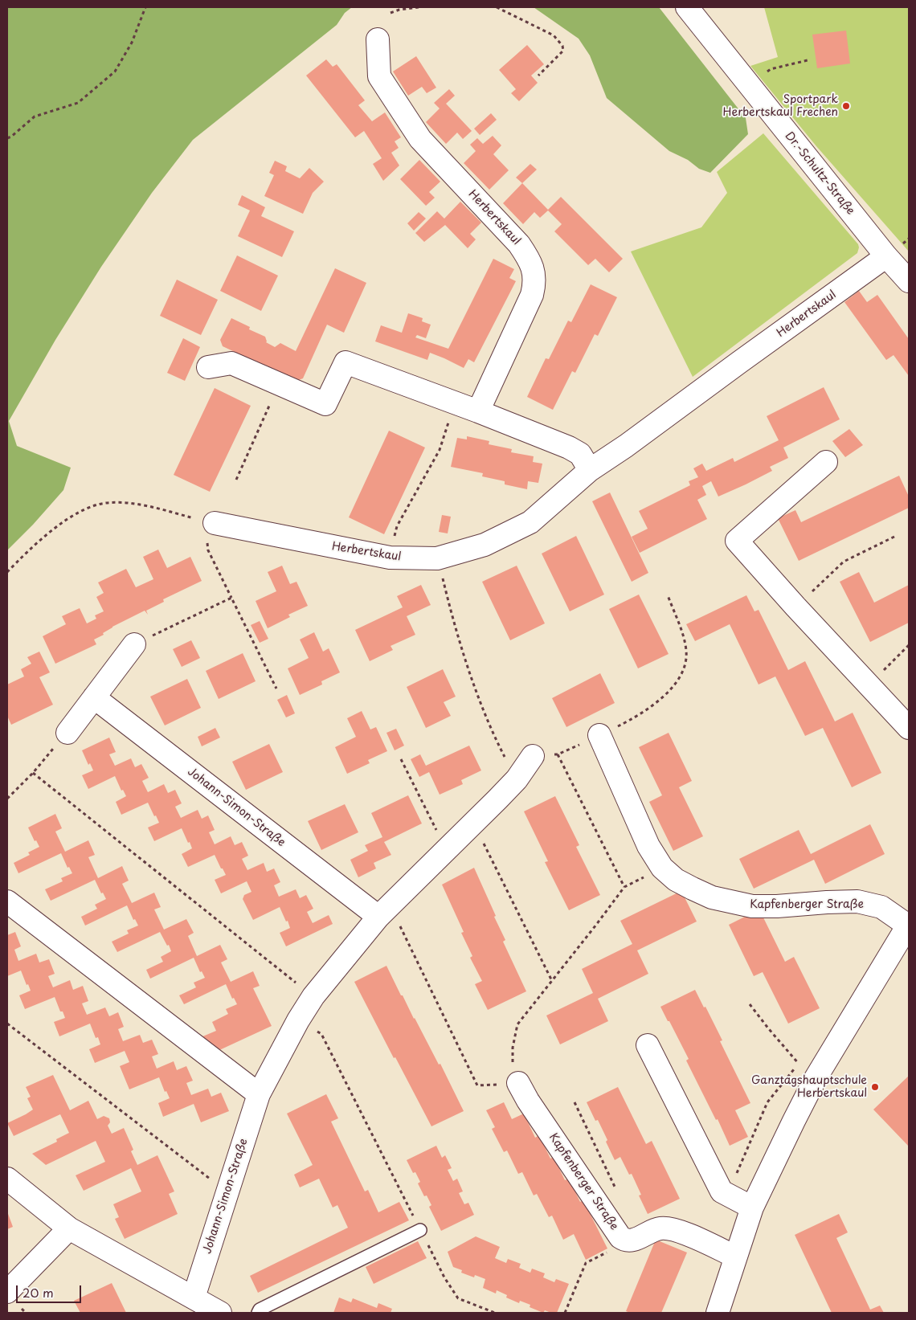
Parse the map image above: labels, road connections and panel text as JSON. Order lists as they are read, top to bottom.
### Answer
{
  "streets": {
    "street": [
      "Dr.-Schultz-Straße",
      "Herbertskaul",
      "Johann-Simon-Straße",
      "Kapfenberger Straße"
    ]
  },
  "crossings": [
    ["Dr.-Schultz-Straße", "Herbertskaul"]
  ],
  "places": ["Sportpark Herbertskaul Frechen", "Ganztagshauptschule Herbertskaul"],
  "scale_bar": "20 m"
}
